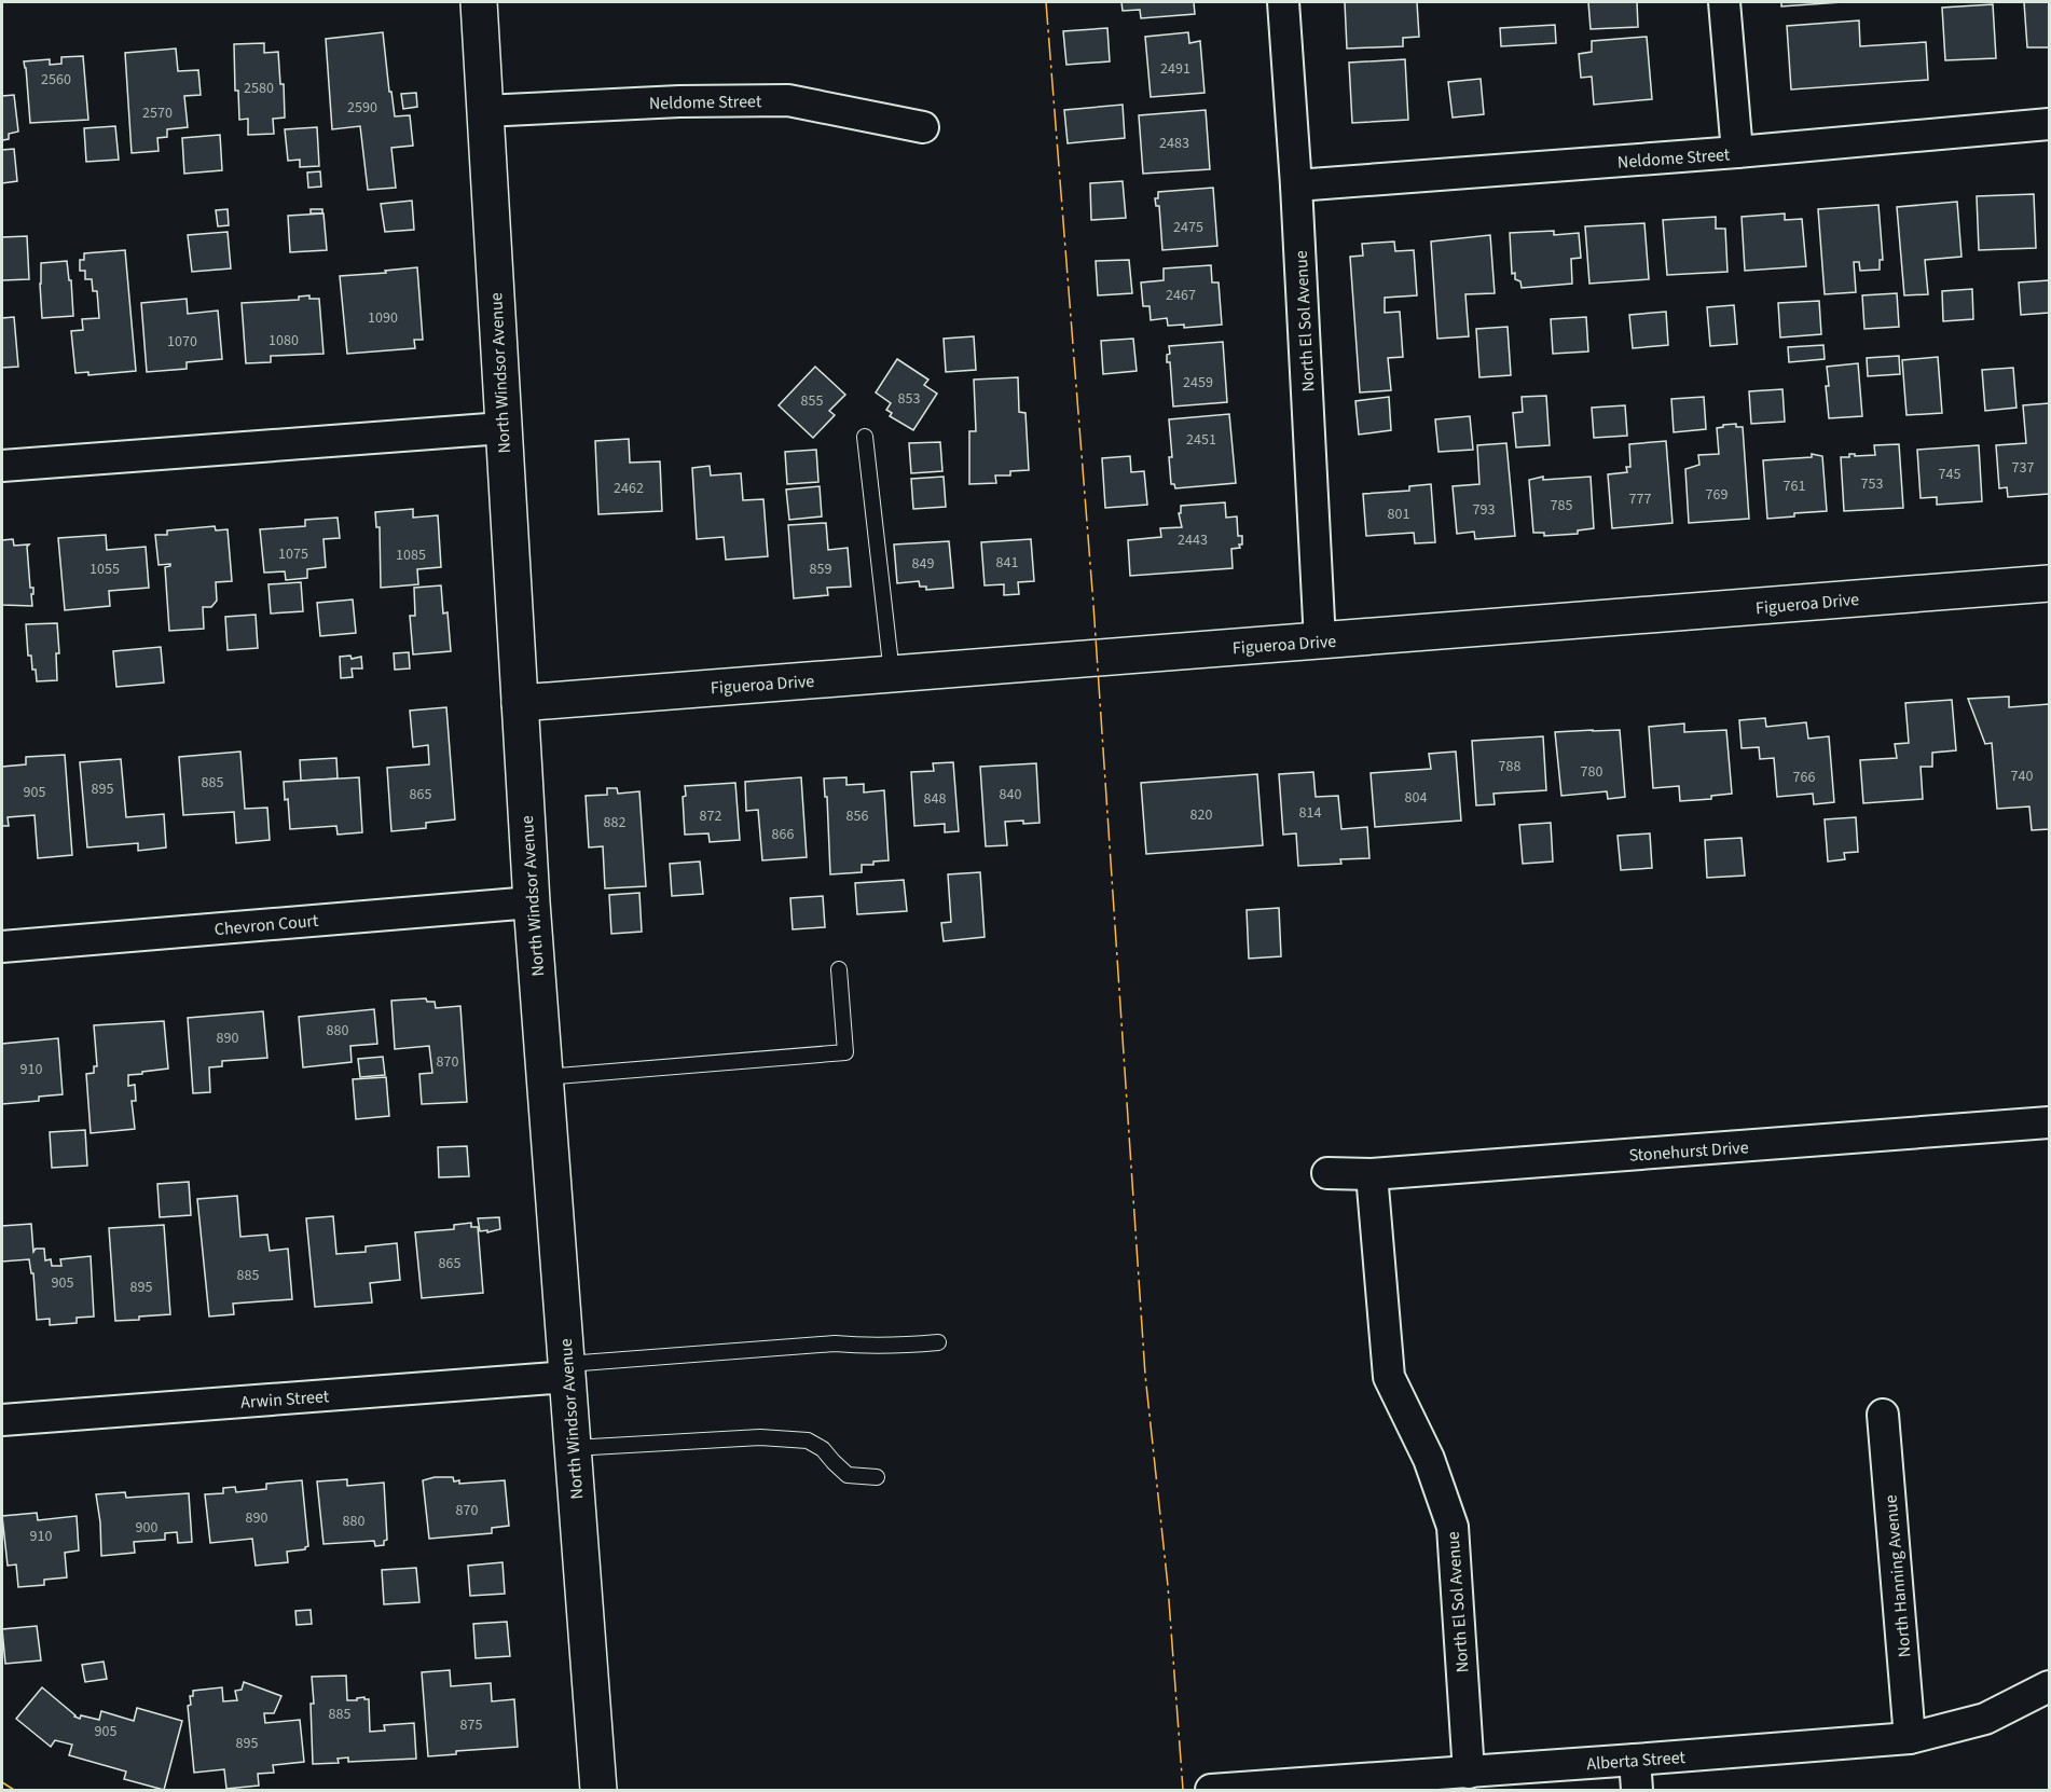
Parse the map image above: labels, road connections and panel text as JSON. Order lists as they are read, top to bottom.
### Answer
{
  "streets": {
    "street": [
      "Neldome Street",
      "North El Sol Avenue",
      "North Windsor Avenue",
      "Figueroa Drive",
      "Chevron Court",
      "Stonehurst Drive",
      "Arwin Street",
      "North Hanning Avenue",
      "Alberta Street"
    ]
  },
  "crossings": [
    ["Neldome Street", "North El Sol Avenue"],
    ["Neldome Street", "North Windsor Avenue"],
    ["North El Sol Avenue", "Figueroa Drive"],
    ["North El Sol Avenue", "Stonehurst Drive"],
    ["North El Sol Avenue", "Alberta Street"],
    ["North Windsor Avenue", "Figueroa Drive"],
    ["North Windsor Avenue", "Chevron Court"],
    ["North Windsor Avenue", "Arwin Street"],
    ["North Hanning Avenue", "Alberta Street"]
  ],
  "house_numbers": [
    "2491",
    "2560",
    "2580",
    "2590",
    "2570",
    "2483",
    "2475",
    "2467",
    "1090",
    "1080",
    "1070",
    "2459",
    "853",
    "855",
    "2451",
    "737",
    "745",
    "753",
    "761",
    "2462",
    "769",
    "777",
    "785",
    "793",
    "801",
    "2443",
    "1075",
    "1085",
    "841",
    "849",
    "1055",
    "859",
    "788",
    "780",
    "740",
    "766",
    "885",
    "895",
    "905",
    "865",
    "840",
    "804",
    "848",
    "814",
    "820",
    "872",
    "856",
    "882",
    "866",
    "880",
    "890",
    "870",
    "910",
    "865",
    "885",
    "905",
    "895",
    "870",
    "890",
    "880",
    "900",
    "910",
    "885",
    "875",
    "905",
    "895"
  ]
}
